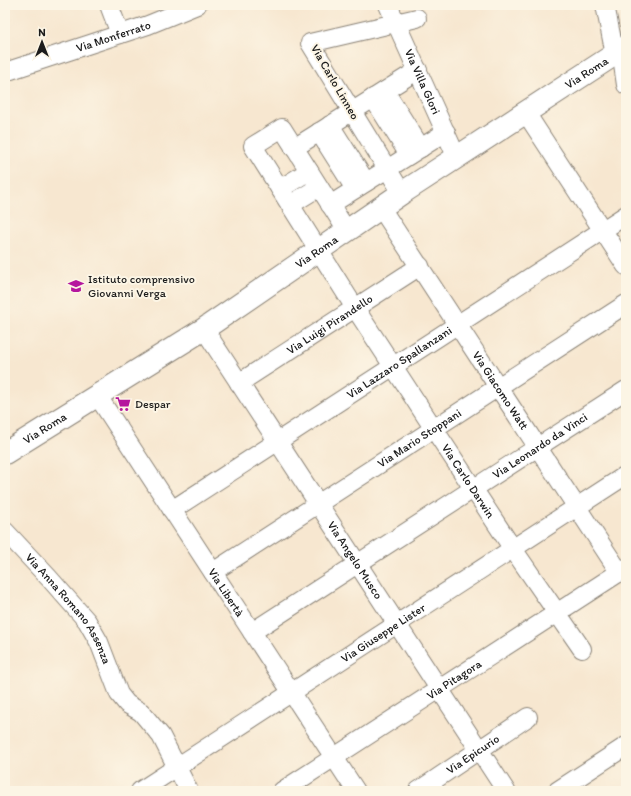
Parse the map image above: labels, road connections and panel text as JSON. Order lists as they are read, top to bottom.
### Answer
{
  "streets": {
    "main road": ["Via Roma"],
    "street": [
      "Via Monferrato",
      "Via Villa Glori",
      "Via Carlo Linneo",
      "Via Luigi Pirandello",
      "Via Lazzaro Spallanzani",
      "Via Giacomo Watt",
      "Via Mario Stoppani",
      "Via Leonardo da Vinci",
      "Via Carlo Darwin",
      "Via Angelo Musco",
      "Via Libertà",
      "Via Anna Romano Assenza",
      "Via Giuseppe Lister",
      "Via Pitagora",
      "Via Epicurio"
    ]
  },
  "crossings": [
    ["Via Roma", "Via Villa Glori"],
    ["Via Roma", "Via Carlo Linneo"],
    ["Via Roma", "Via Giacomo Watt"],
    ["Via Roma", "Via Carlo Darwin"],
    ["Via Roma", "Via Angelo Musco"],
    ["Via Roma", "Via Libertà"],
    ["Via Villa Glori", "Via Carlo Linneo"],
    ["Via Luigi Pirandello", "Via Giacomo Watt"],
    ["Via Luigi Pirandello", "Via Carlo Darwin"],
    ["Via Luigi Pirandello", "Via Angelo Musco"],
    ["Via Lazzaro Spallanzani", "Via Giacomo Watt"],
    ["Via Lazzaro Spallanzani", "Via Carlo Darwin"],
    ["Via Lazzaro Spallanzani", "Via Angelo Musco"],
    ["Via Lazzaro Spallanzani", "Via Libertà"],
    ["Via Giacomo Watt", "Via Mario Stoppani"],
    ["Via Giacomo Watt", "Via Leonardo da Vinci"],
    ["Via Giacomo Watt", "Via Giuseppe Lister"],
    ["Via Giacomo Watt", "Via Pitagora"],
    ["Via Mario Stoppani", "Via Carlo Darwin"],
    ["Via Mario Stoppani", "Via Angelo Musco"],
    ["Via Mario Stoppani", "Via Libertà"],
    ["Via Leonardo da Vinci", "Via Carlo Darwin"],
    ["Via Leonardo da Vinci", "Via Angelo Musco"],
    ["Via Leonardo da Vinci", "Via Libertà"],
    ["Via Carlo Darwin", "Via Giuseppe Lister"],
    ["Via Carlo Darwin", "Via Pitagora"],
    ["Via Angelo Musco", "Via Giuseppe Lister"],
    ["Via Angelo Musco", "Via Pitagora"],
    ["Via Angelo Musco", "Via Epicurio"],
    ["Via Libertà", "Via Giuseppe Lister"],
    ["Via Libertà", "Via Pitagora"],
    ["Via Anna Romano Assenza", "Via Giuseppe Lister"]
  ],
  "places": {
    "school or university": ["Istituto comprensivo Giovanni Verga"],
    "supermarket": ["Despar"]
  },
  "north": "top"
}
